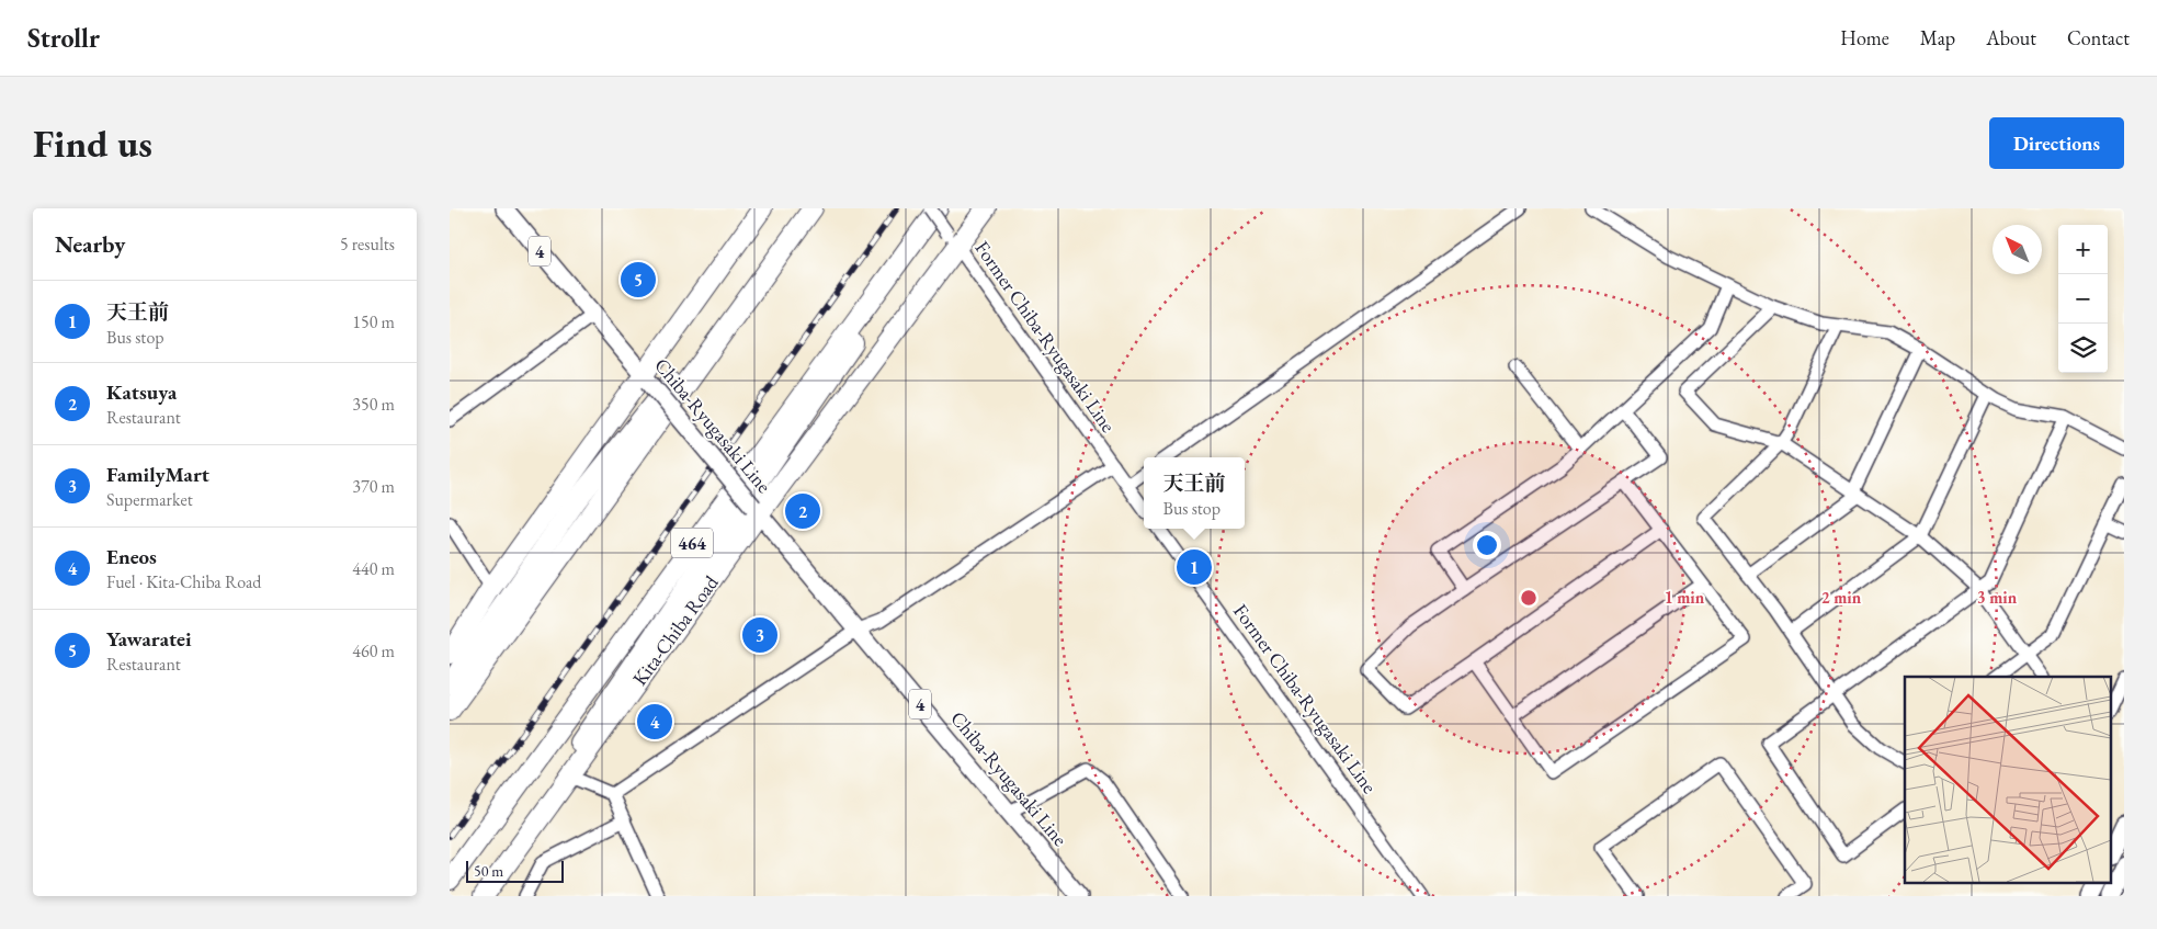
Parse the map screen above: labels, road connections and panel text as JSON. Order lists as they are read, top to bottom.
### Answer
{
  "streets": {
    "highway": ["464", "Kita-Chiba Road"],
    "main road": ["4", "Chiba-Ryugasaki Line"],
    "street": ["Former Chiba-Ryugasaki Line"]
  },
  "crossings": [
    ["Former Chiba-Ryugasaki Line", "Kita-Chiba Road"],
    ["Chiba-Ryugasaki Line", "Kita-Chiba Road"]
  ],
  "scale_bar": "50 m",
  "north": "top left",
  "page": {
    "header": "Strollr",
    "nav": [
      "Home",
      "Map",
      "About",
      "Contact"
    ],
    "buttons": "Directions",
    "title": "Find us",
    "heading": ["Nearby", "5 results"],
    "map_buttons": ["+", "−"],
    "pins": [
      "5",
      "2",
      "1",
      "3",
      "4"
    ],
    "list": [
      {
        "mark": "1",
        "name": "天王前",
        "note": "Bus stop",
        "value": "150 m"
      },
      {
        "mark": "2",
        "name": "Katsuya",
        "note": "Restaurant",
        "value": "350 m"
      },
      {
        "mark": "3",
        "name": "FamilyMart",
        "note": "Supermarket",
        "value": "370 m"
      },
      {
        "mark": "4",
        "name": "Eneos",
        "note": "Fuel · Kita-Chiba Road",
        "value": "440 m"
      },
      {
        "mark": "5",
        "name": "Yawaratei",
        "note": "Restaurant",
        "value": "460 m"
      }
    ],
    "popup": ["天王前", "Bus stop"],
    "scale": "50 m"
  },
  "rings": ["1 min", "2 min", "3 min"]
}
